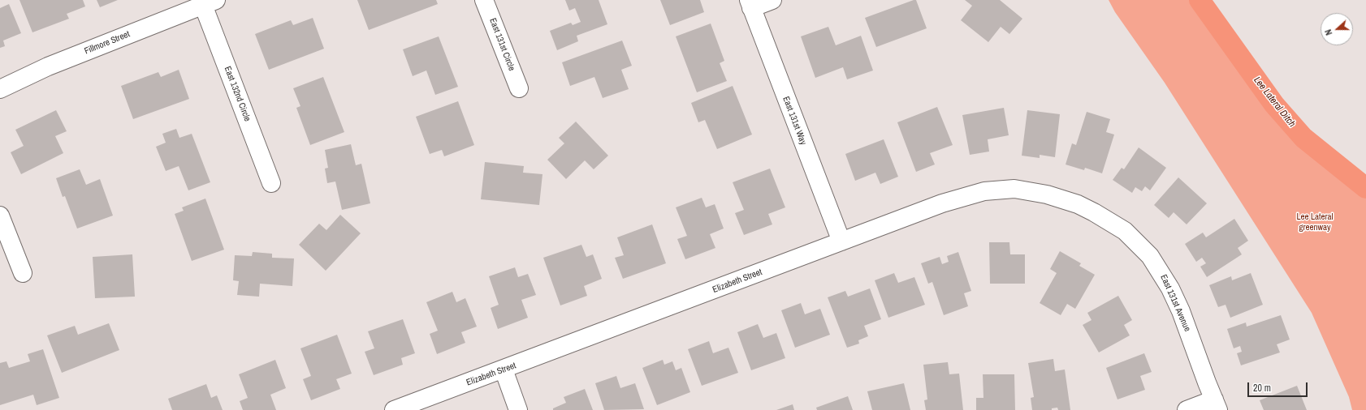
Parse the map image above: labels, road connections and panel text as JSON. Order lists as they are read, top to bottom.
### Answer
{
  "streets": {
    "street": [
      "Fillmore Street",
      "East 131st Circle",
      "East 132nd Circle",
      "East 131st Way",
      "Elizabeth Street",
      "East 131st Avenue"
    ]
  },
  "crossings": [
    ["Fillmore Street", "East 132nd Circle"],
    ["East 131st Way", "Elizabeth Street"],
    ["Elizabeth Street", "East 131st Avenue"]
  ],
  "water": ["Lee Lateral Ditch"],
  "parks": ["Lee Lateral greenway"],
  "scale_bar": "20 m",
  "north": "left"
}
